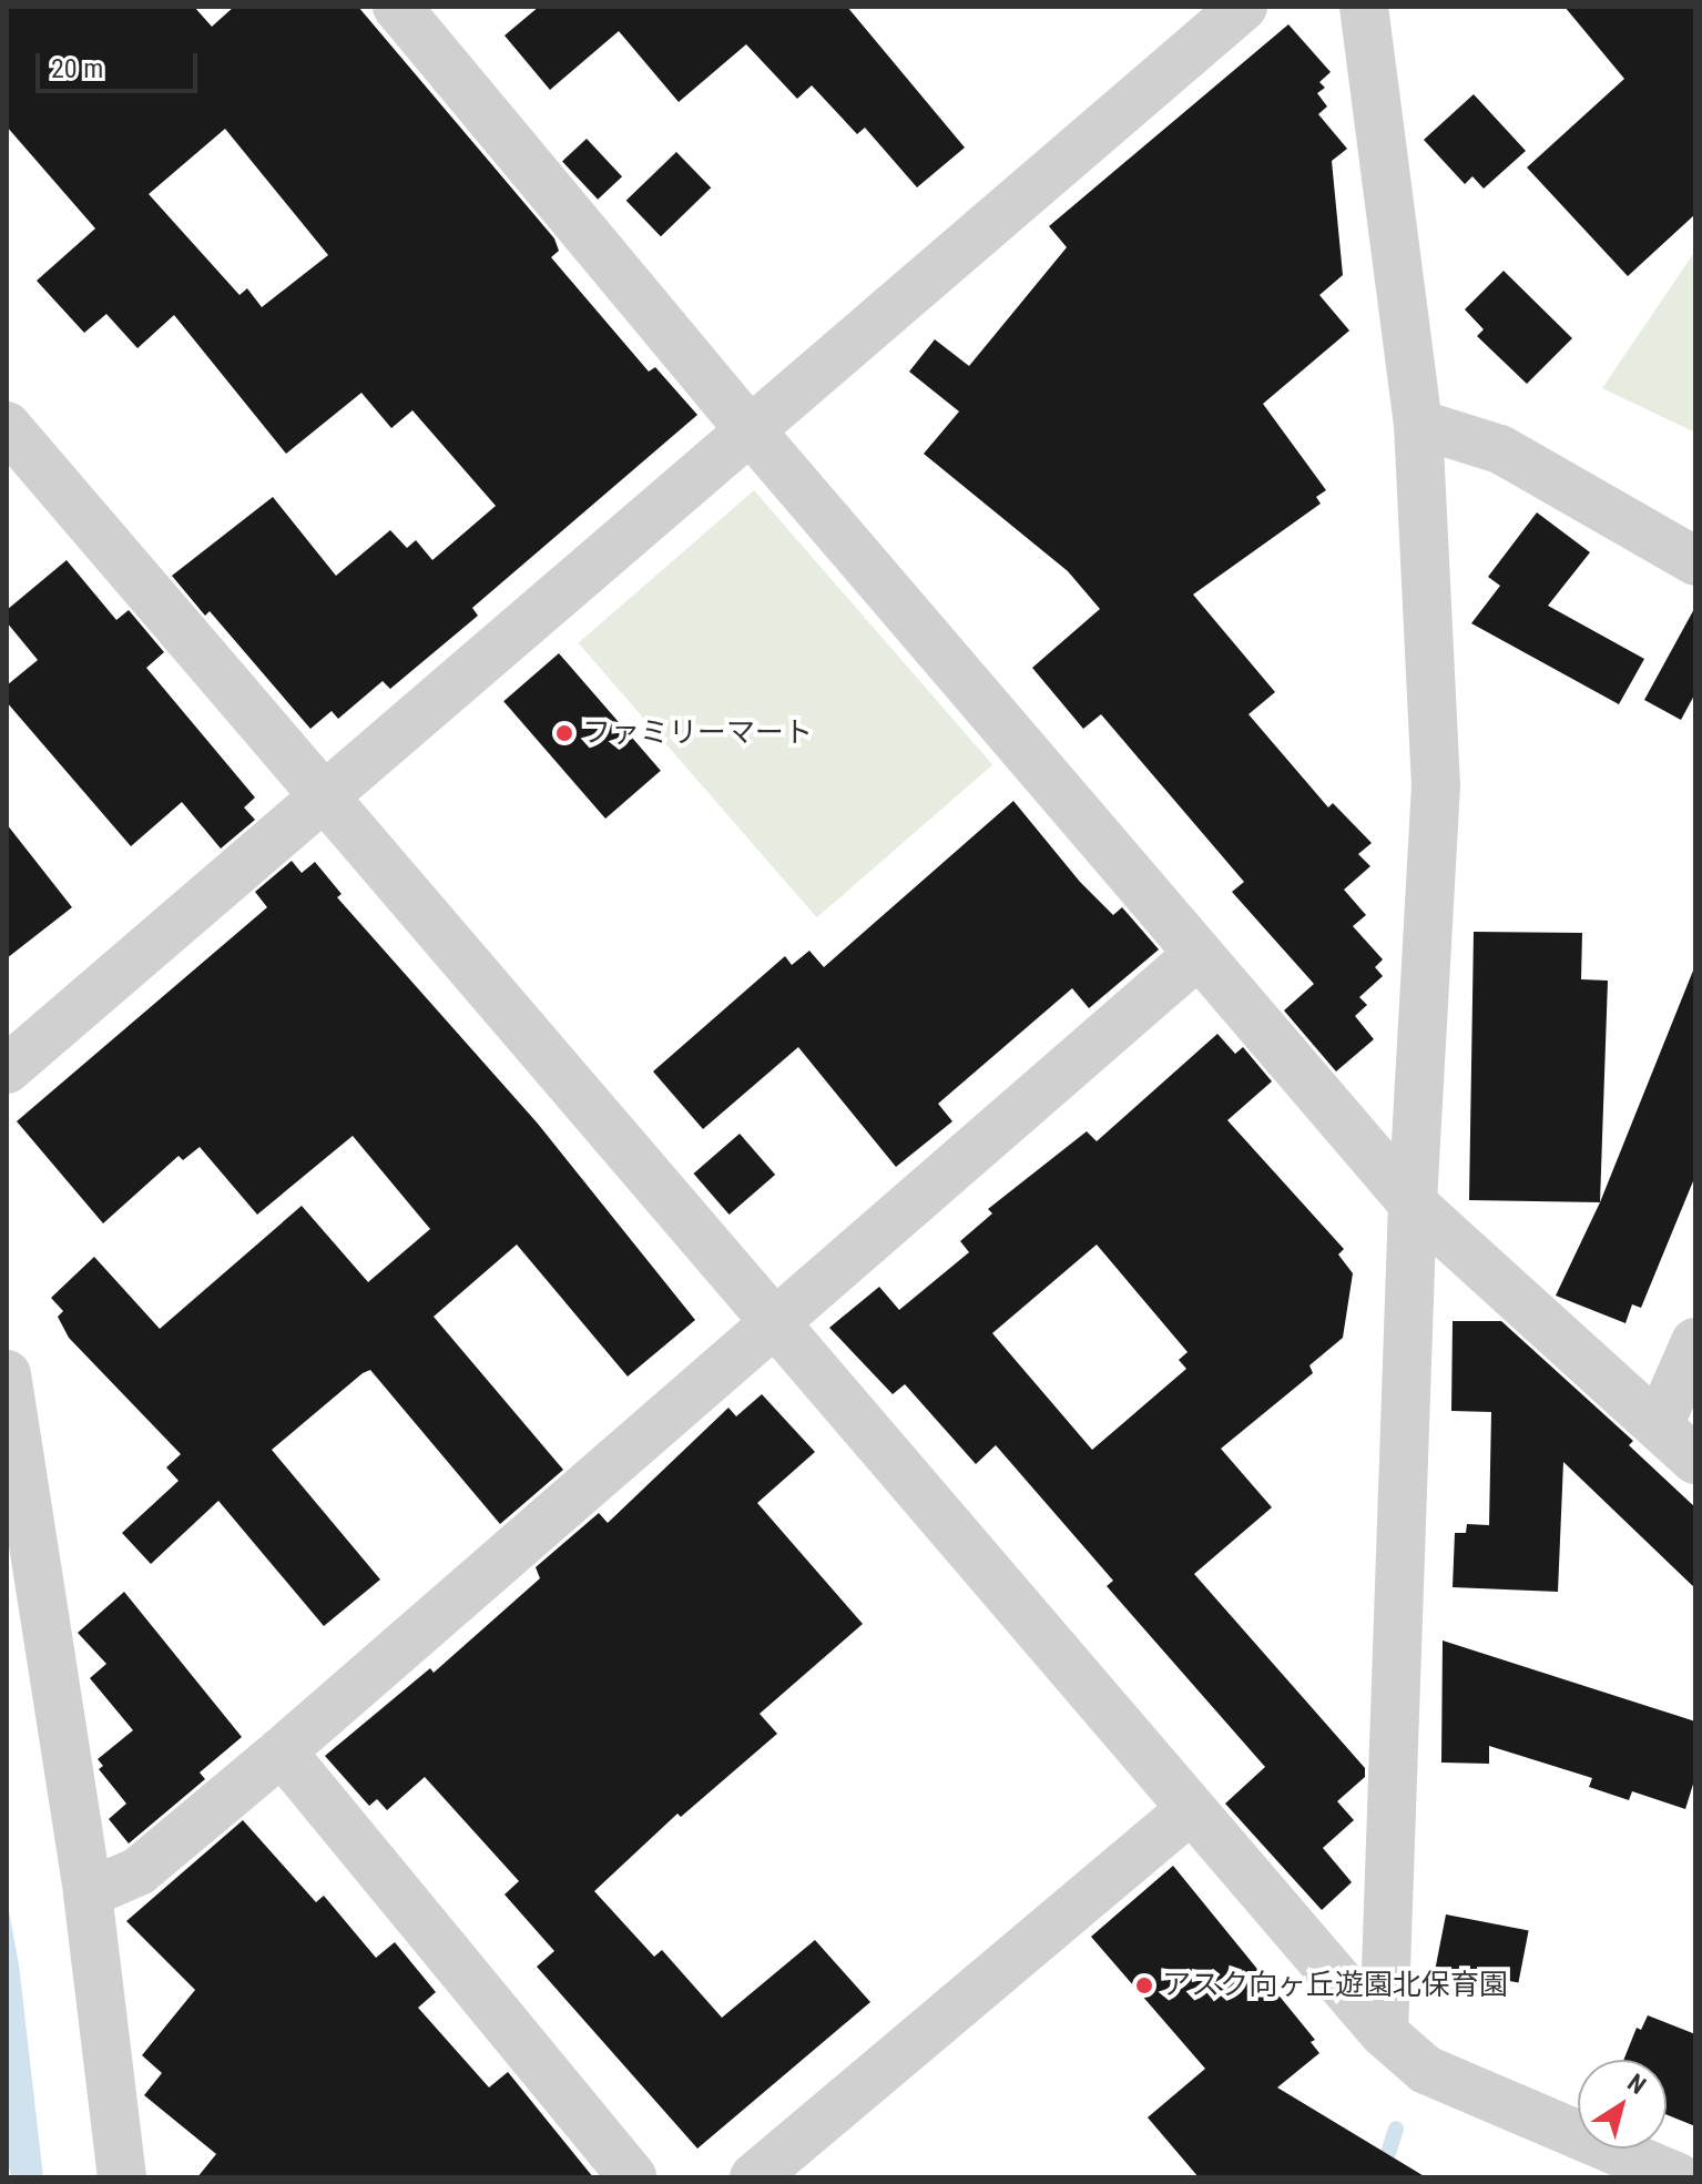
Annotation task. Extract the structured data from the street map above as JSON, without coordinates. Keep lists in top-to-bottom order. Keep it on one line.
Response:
{"places":["ファミリーマート","アスク向ヶ丘遊園北保育園"],"scale_bar":"20 m","north":"top right"}
